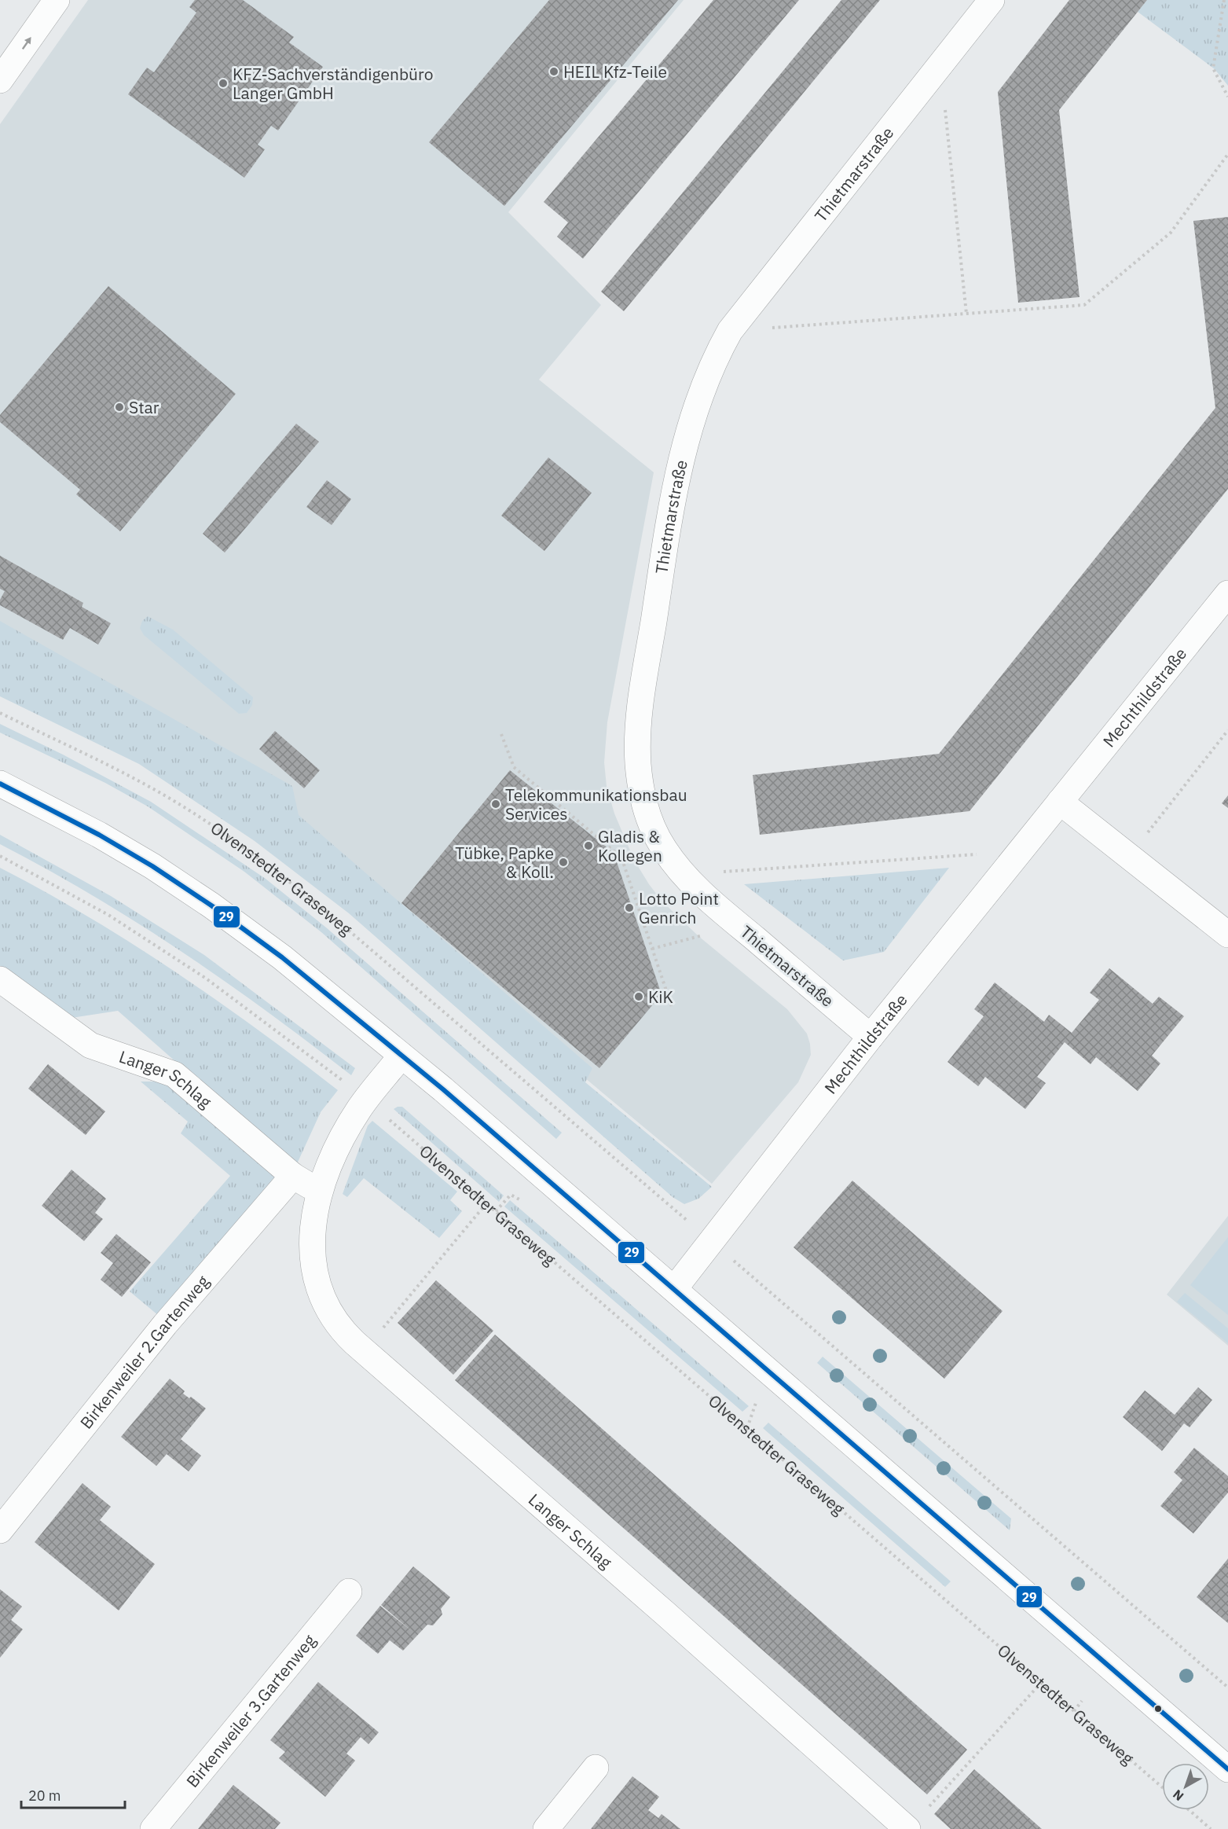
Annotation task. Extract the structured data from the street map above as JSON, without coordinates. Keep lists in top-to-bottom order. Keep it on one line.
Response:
{"streets":{"main road":["Thietmarstraße","Mechthildstraße","Langer Schlag","Birkenweiler 2.Gartenweg","Birkenweiler 3.Gartenweg"],"path":["Olvenstedter Graseweg"]},"crossings":[["Thietmarstraße","Mechthildstraße"],["Langer Schlag","Birkenweiler 2.Gartenweg"]],"places":["HEIL Kfz-Teile","KFZ-Sachverständigenbüro Langer GmbH","Star","Telekommunikationsbau Services","Gladis & Kollegen","Tübke, Papke & Koll.","Lotto Point Genrich","KiK"],"lines":["transit line 29"],"scale_bar":"20 m","north":"bottom left"}
